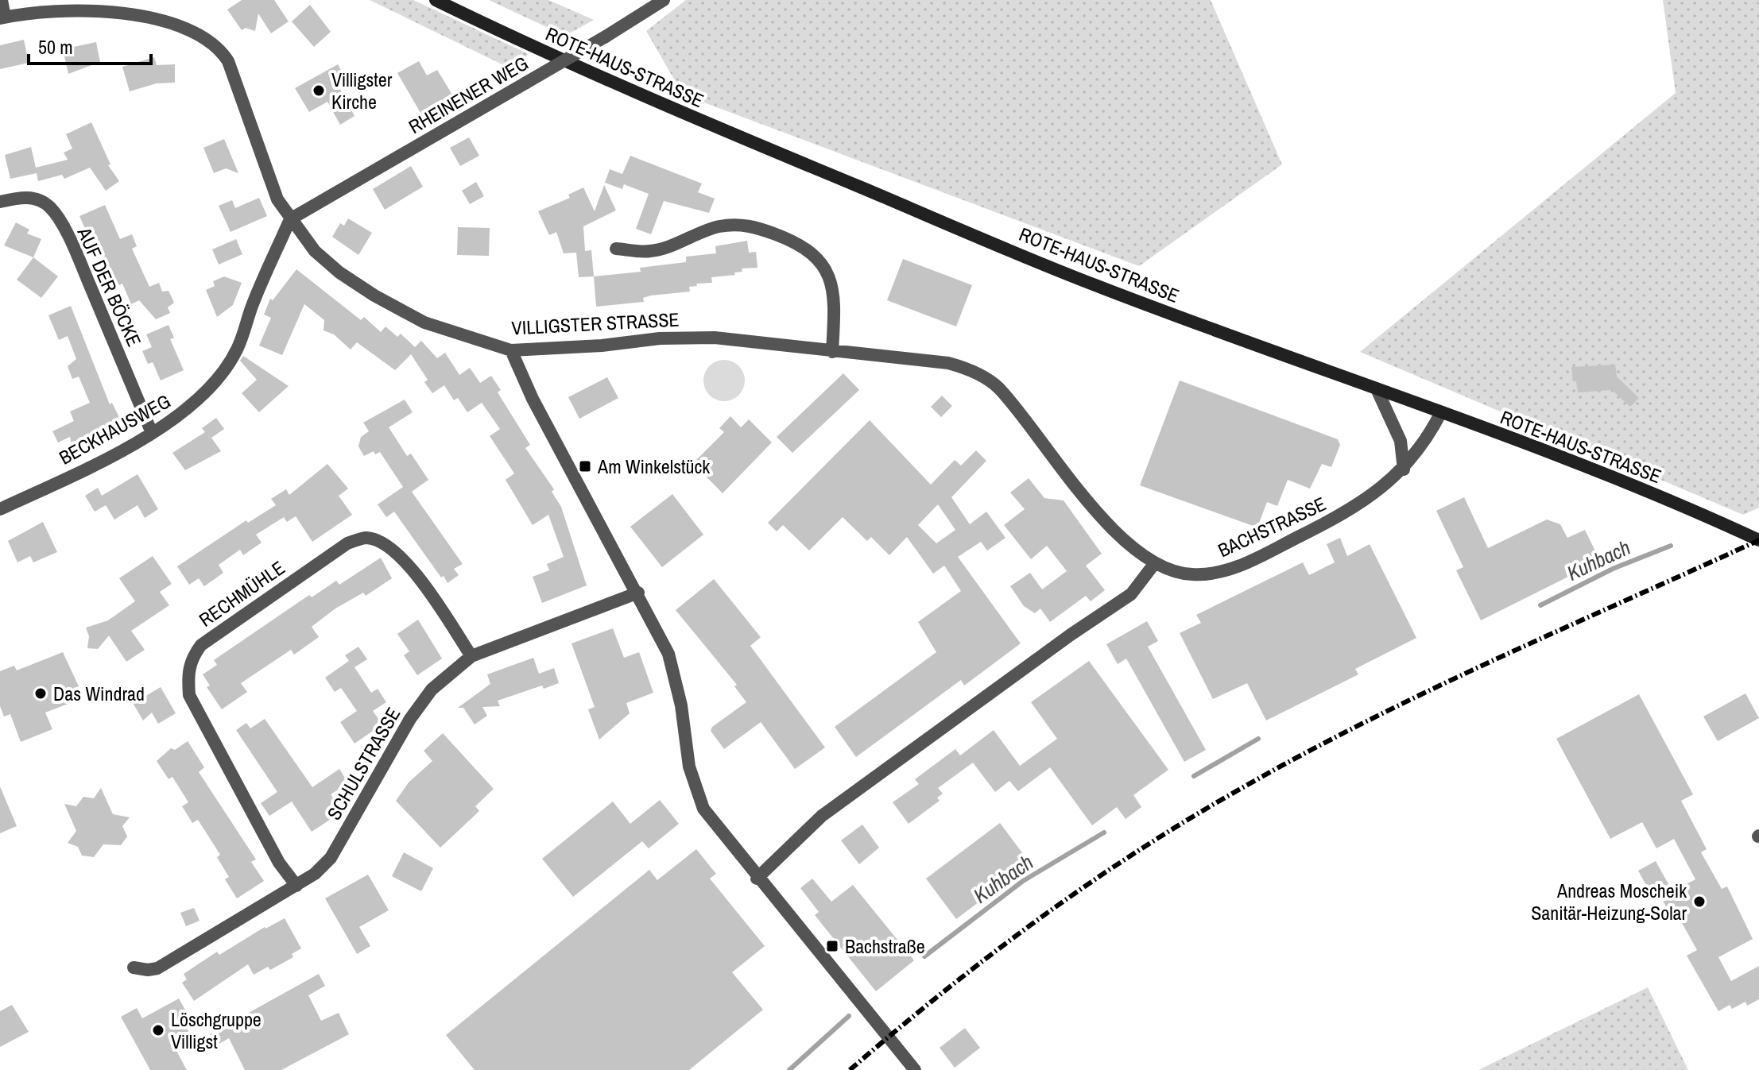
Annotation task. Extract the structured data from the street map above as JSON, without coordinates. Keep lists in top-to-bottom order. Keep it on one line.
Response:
{"streets":{"main road":["ROTE-HAUS-STRASSE"],"street":["RHEINENER WEG","AUF DER BÖCKE","VILLIGSTER STRASSE","BECKHAUSWEG","BACHSTRASSE","RECHMÜHLE","SCHULSTRASSE"]},"crossings":[["ROTE-HAUS-STRASSE","BACHSTRASSE"],["RHEINENER WEG","VILLIGSTER STRASSE"],["RHEINENER WEG","BECKHAUSWEG"],["AUF DER BÖCKE","BECKHAUSWEG"],["VILLIGSTER STRASSE","BECKHAUSWEG"],["VILLIGSTER STRASSE","BACHSTRASSE"],["RECHMÜHLE","SCHULSTRASSE"]],"water":["Kuhbach"],"places":{"other":["Villigster Kirche","Das Windrad","Andreas Moscheik Sanitär-Heizung-Solar","Löschgruppe Villigst"],"transit":["Am Winkelstück","Bachstraße"]},"scale_bar":"50 m"}
